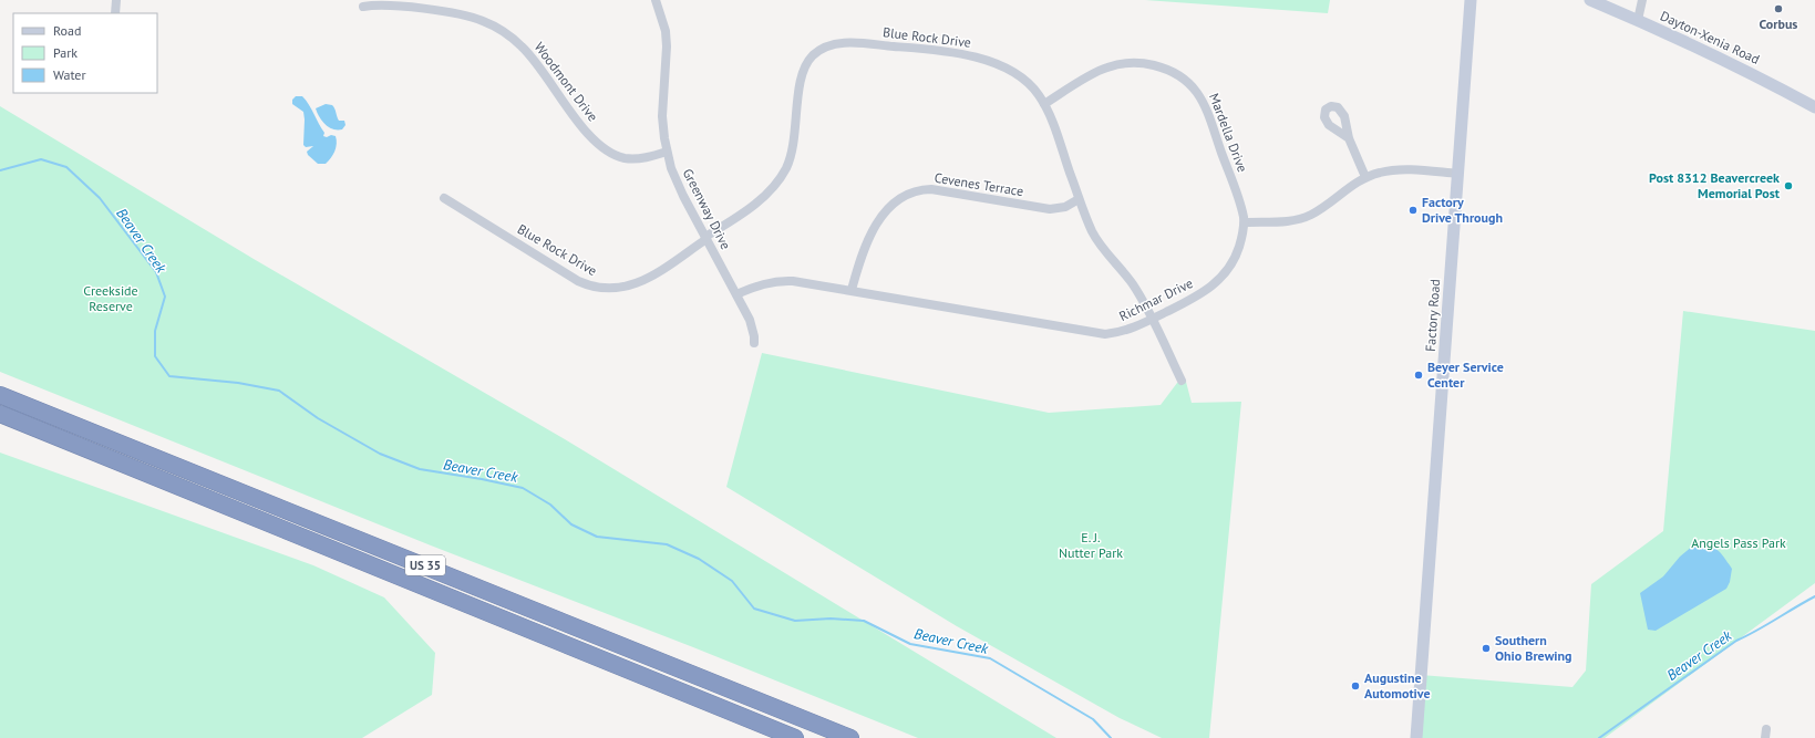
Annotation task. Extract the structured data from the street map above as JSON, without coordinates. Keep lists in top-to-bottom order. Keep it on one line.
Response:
{"streets":{"highway":["US 35"],"street":["Blue Rock Drive","Dayton-Xenia Road","Woodmont Drive","Mardella Drive","Cevenes Terrace","Greenway Drive","Richmar Drive","Factory Road"]},"crossings":[["Blue Rock Drive","Mardella Drive"],["Blue Rock Drive","Cevenes Terrace"],["Blue Rock Drive","Greenway Drive"],["Blue Rock Drive","Richmar Drive"],["Woodmont Drive","Greenway Drive"],["Mardella Drive","Richmar Drive"],["Cevenes Terrace","Richmar Drive"],["Greenway Drive","Richmar Drive"]],"water":["Beaver Creek"],"parks":["Creekside Reserve","E. J. Nutter Park","Angels Pass Park"],"places":["Corbus","Post 8312 Beavercreek Memorial Post","Factory Drive Through","Beyer Service Center","Southern Ohio Brewing","Augustine Automotive"],"legend":["Road","Park","Water"]}
